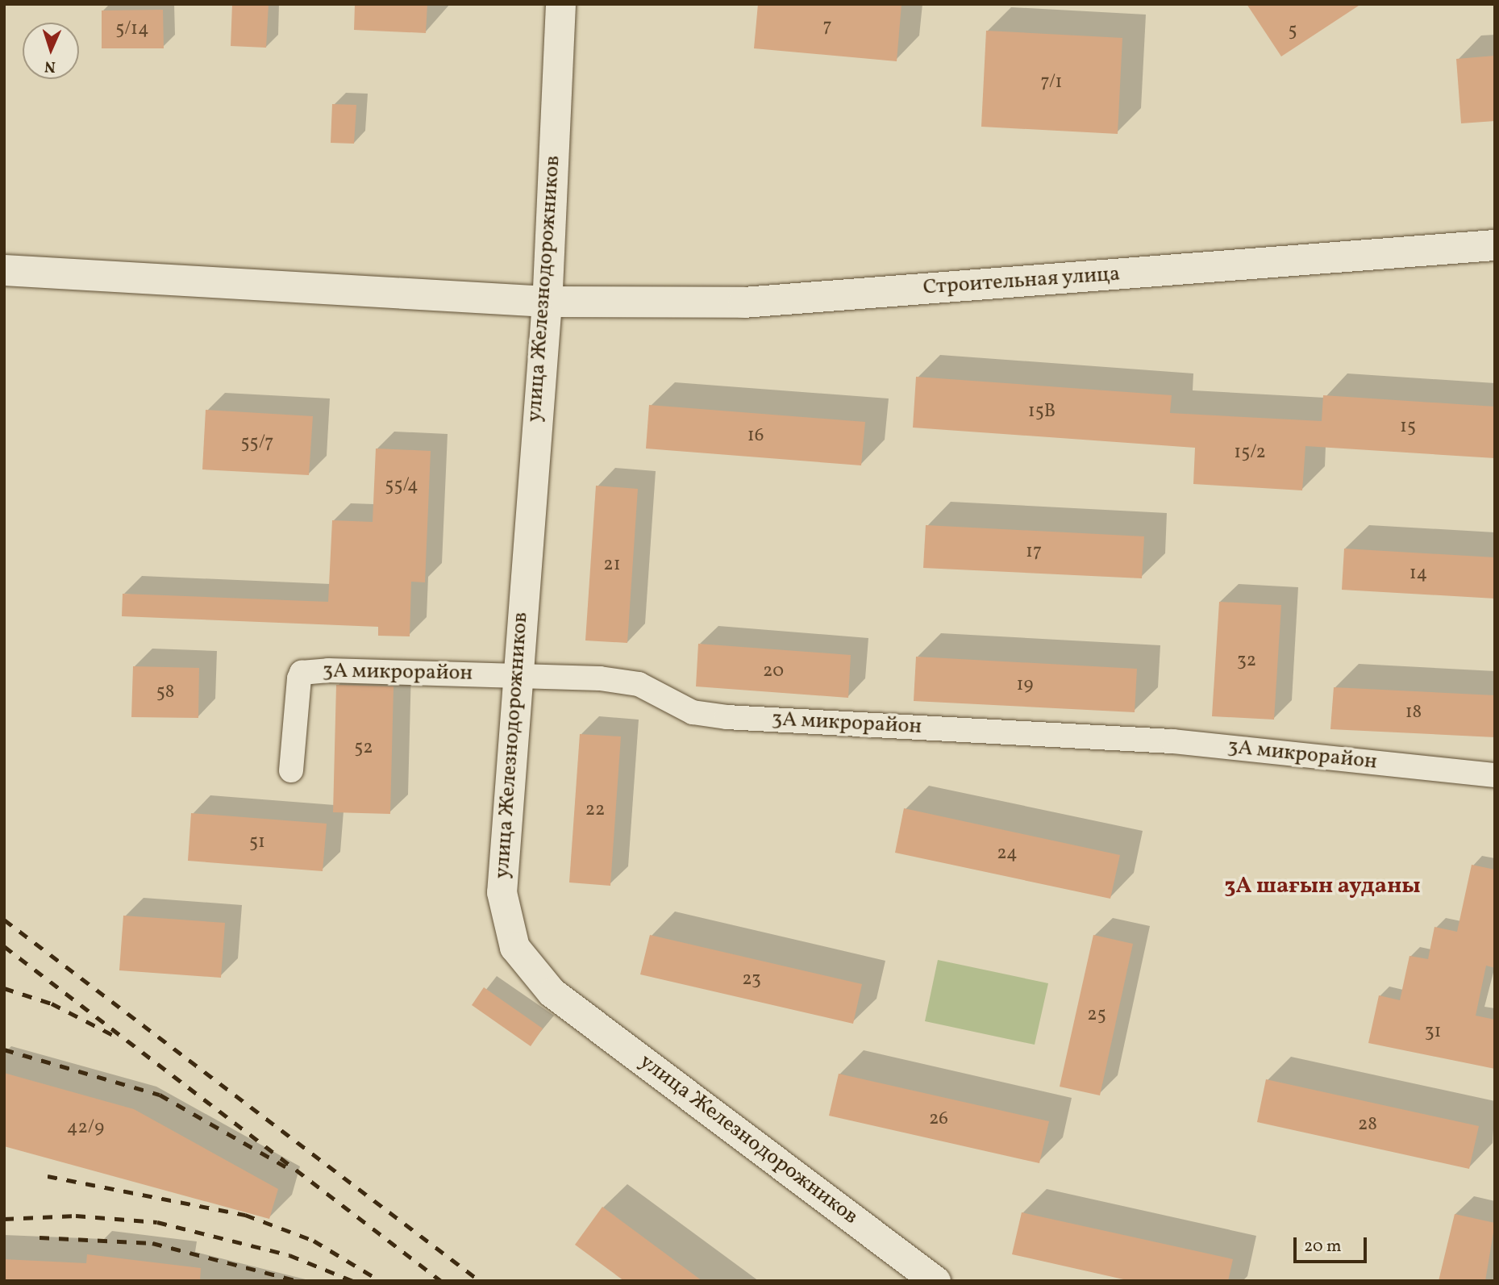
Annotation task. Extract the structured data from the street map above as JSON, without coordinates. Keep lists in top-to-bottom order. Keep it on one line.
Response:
{"streets":{"main road":["Строительная улица"],"street":["улица Железнодорожников","3А микрорайон"]},"crossings":[["Строительная улица","улица Железнодорожников"],["улица Железнодорожников","3А микрорайон"]],"districts":["3А шағын ауданы"],"house_numbers":["7","5/14","5","7/1","15В","15","16","55/7","15/2","55/4","17","21","14","32","20","19","58","18","52","22","51","24","23","25","31","26","28","42/9"],"scale_bar":"20 m","north":"bottom"}
